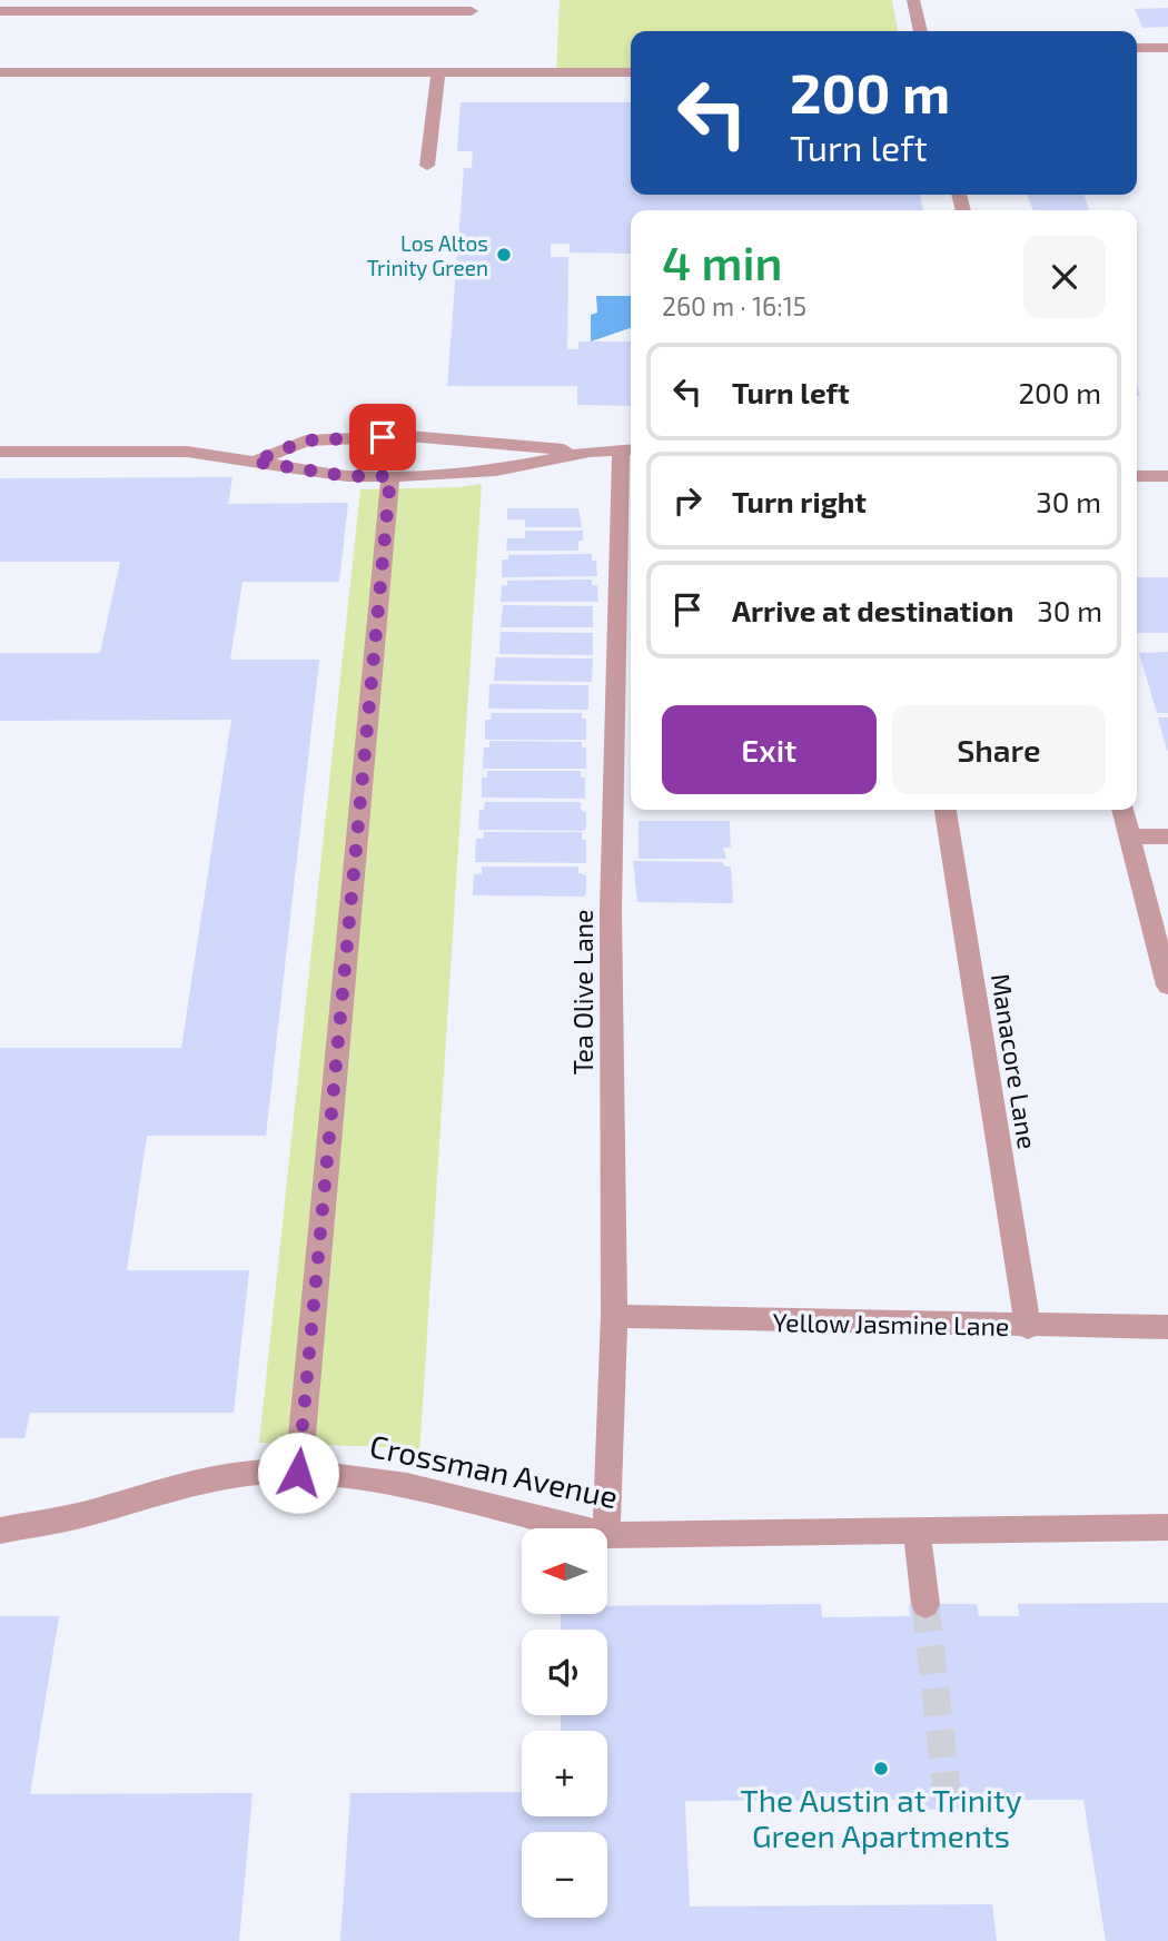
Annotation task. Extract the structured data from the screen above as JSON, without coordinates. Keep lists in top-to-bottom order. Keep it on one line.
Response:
{"streets":{"street":["Tea Olive Lane","Manacore Lane","Yellow Jasmine Lane","Crossman Avenue"]},"crossings":[["Tea Olive Lane","Yellow Jasmine Lane"],["Manacore Lane","Yellow Jasmine Lane"]],"places":["Los Altos Trinity Green","The Austin at Trinity Green Apartments"],"north":"left","page":{"turn":["200 m","Turn left"],"heading":["4 min","260 m · 16:15"],"list":[{"name":"Turn left","value":"200 m"},{"name":"Turn right","value":"30 m"},{"name":"Arrive at destination","value":"30 m"}],"buttons":["Exit","Share"],"map_buttons":["+","−"]}}
